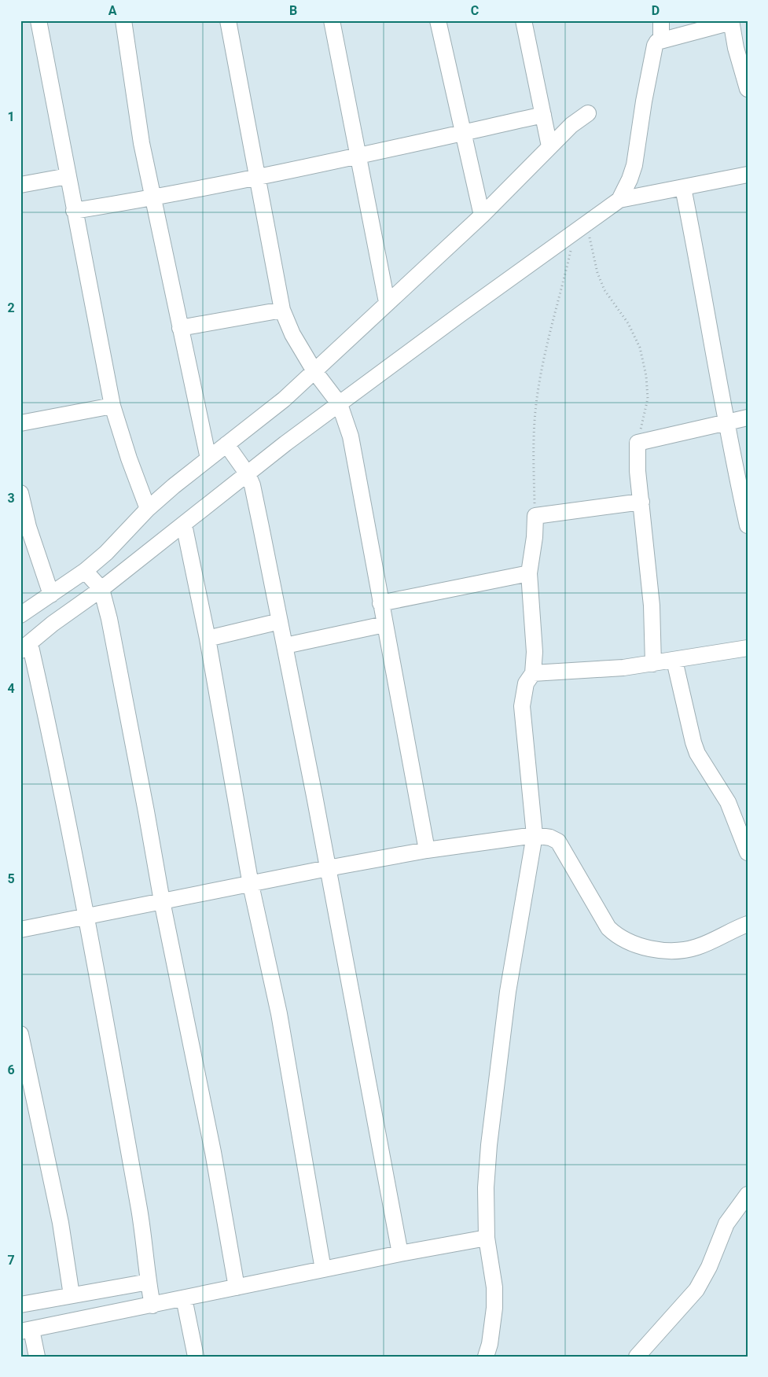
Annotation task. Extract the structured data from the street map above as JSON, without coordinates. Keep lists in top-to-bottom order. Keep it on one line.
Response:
{"grid":{"columns":["A","B","C","D"],"rows":["1","2","3","4","5","6","7"]}}
